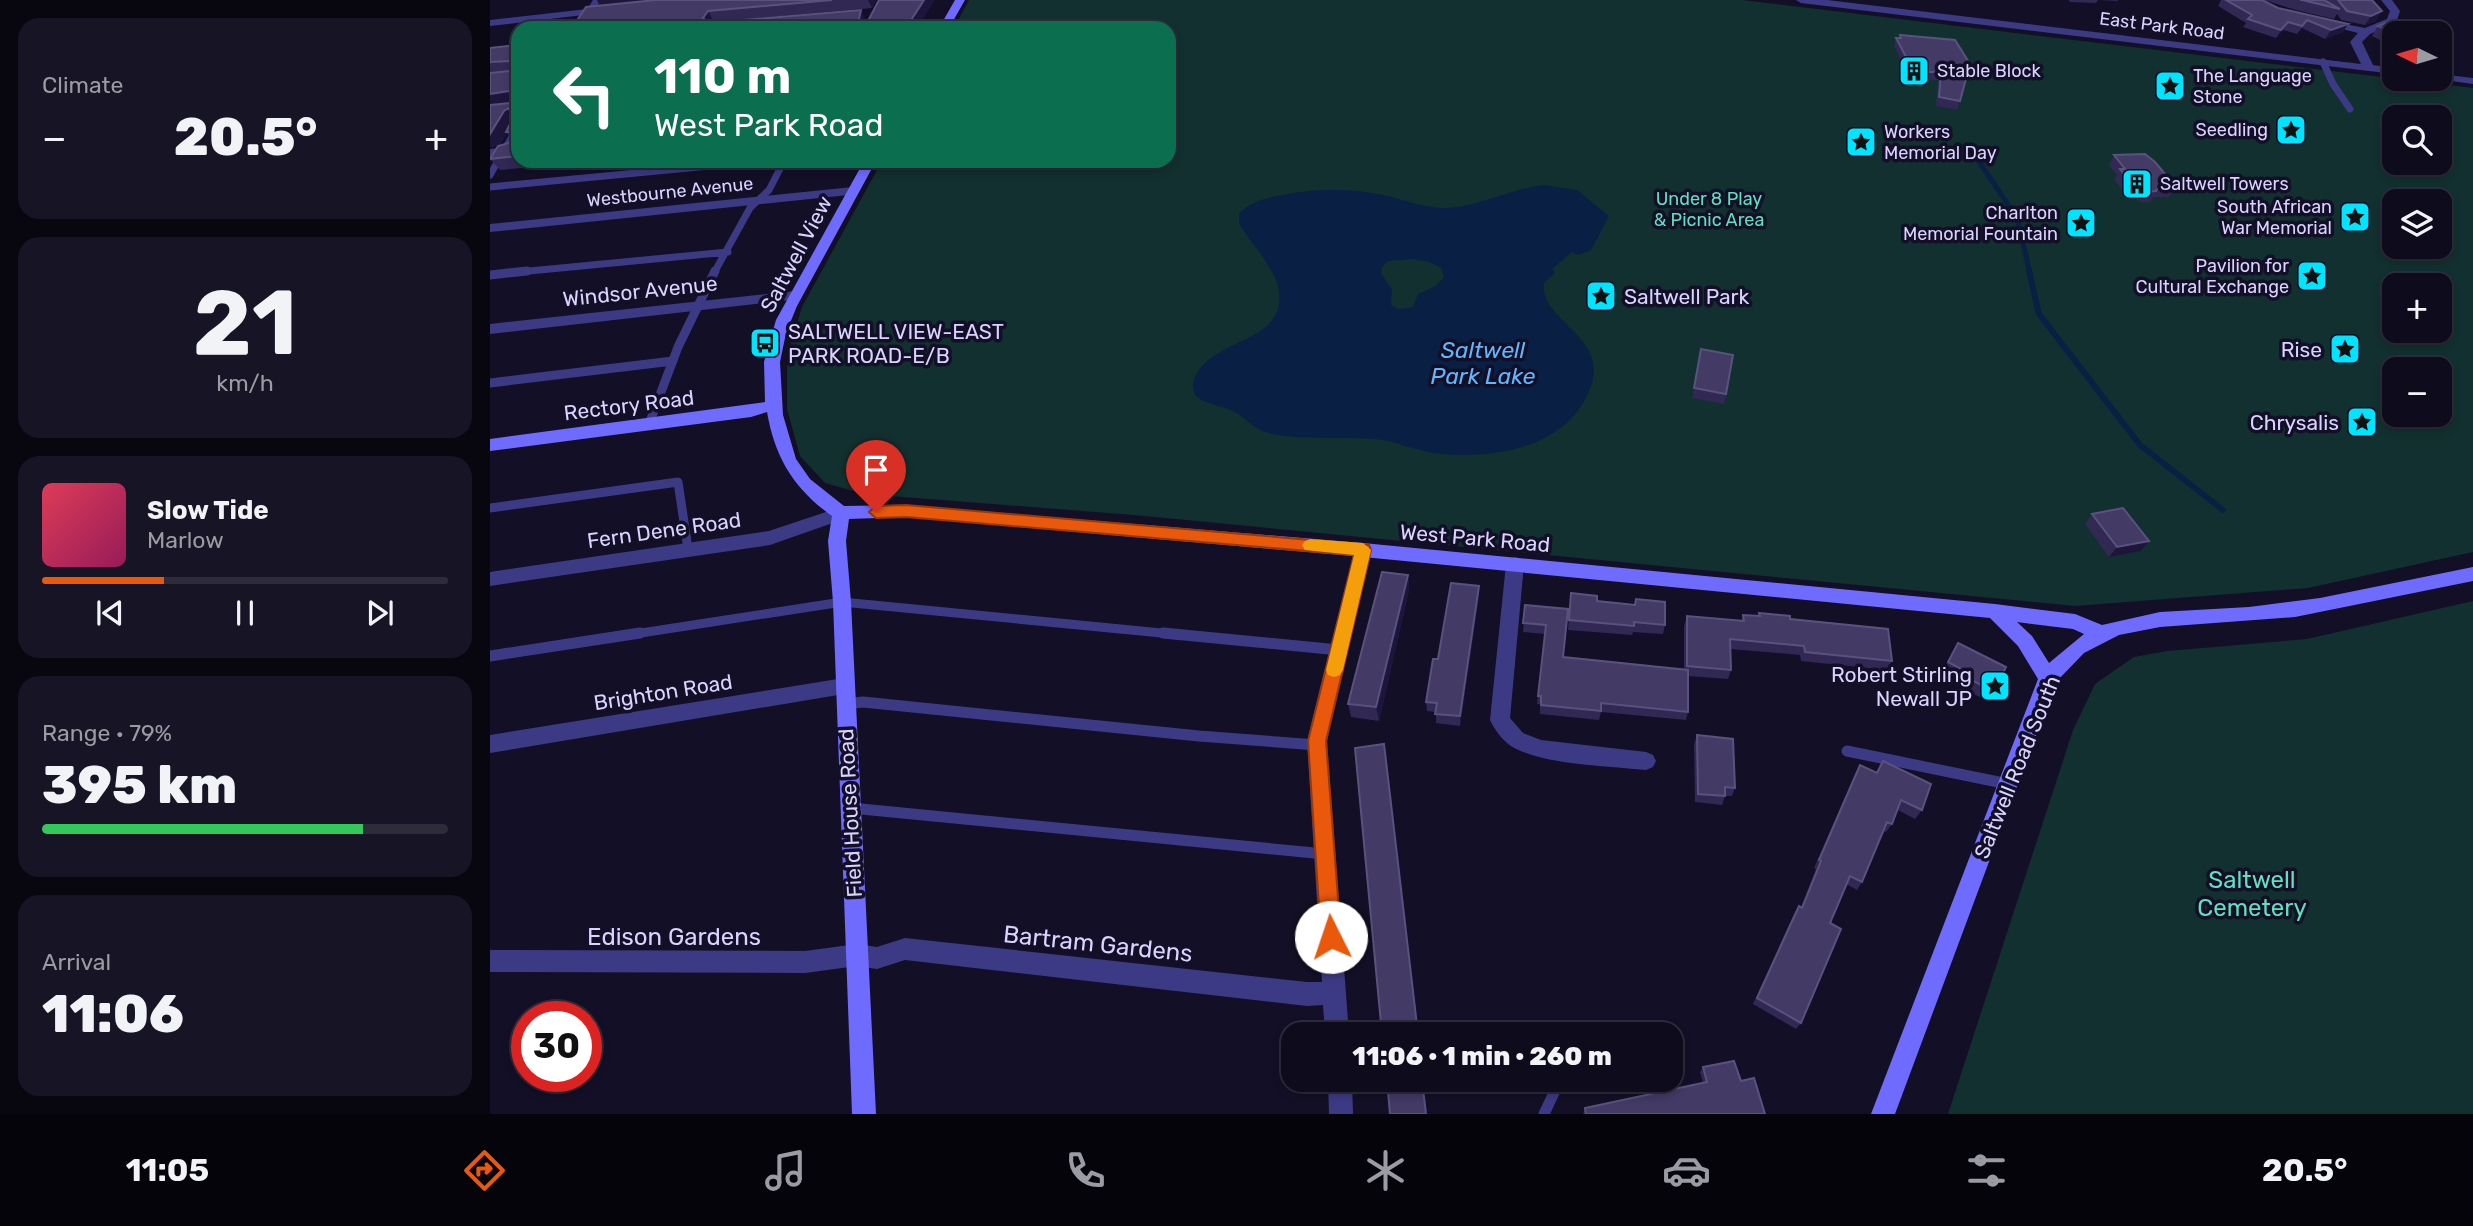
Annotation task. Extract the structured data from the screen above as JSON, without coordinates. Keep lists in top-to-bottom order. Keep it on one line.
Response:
{"streets":{"street":["East Park Road","Westbourne Avenue","Saltwell View","Windsor Avenue","Rectory Road","Fern Dene Road","West Park Road","Brighton Road","Saltwell Road South","Field House Road","Edison Gardens","Bartram Gardens"]},"crossings":[["Westbourne Avenue","Saltwell View"],["Saltwell View","Windsor Avenue"],["Saltwell View","Rectory Road"],["Saltwell View","Fern Dene Road"],["Saltwell View","West Park Road"],["Saltwell View","Field House Road"],["Fern Dene Road","West Park Road"],["Fern Dene Road","Field House Road"],["West Park Road","Saltwell Road South"],["West Park Road","Field House Road"],["Brighton Road","Field House Road"],["Field House Road","Edison Gardens"],["Field House Road","Bartram Gardens"],["Edison Gardens","Bartram Gardens"]],"water":["Saltwell Park Lake"],"parks":["Under 8 Play & Picnic Area","Saltwell Cemetery"],"places":{"building":["Stable Block","Saltwell Towers"],"place":["The Language Stone","Seedling","Workers Memorial Day","South African War Memorial","Charlton Memorial Fountain","Pavilion for Cultural Exchange","Saltwell Park","Rise","Chrysalis","Robert Stirling Newall JP"],"bus stop":["SALTWELL VIEW-EAST PARK ROAD-E/B"]},"north":"left","page":{"tile":["Climate",["21","km/h"],["Range · 79%","395 km"],["Arrival","11:06"]],"map_buttons":["+","−"],"turn":["110 m","West Park Road"],"heat":["−","20.5°","+"],"song":["Slow Tide","Marlow"],"limit":"30","trip":"11:06 · 1 min · 260 m","tabs":["11:05","20.5°"]}}
